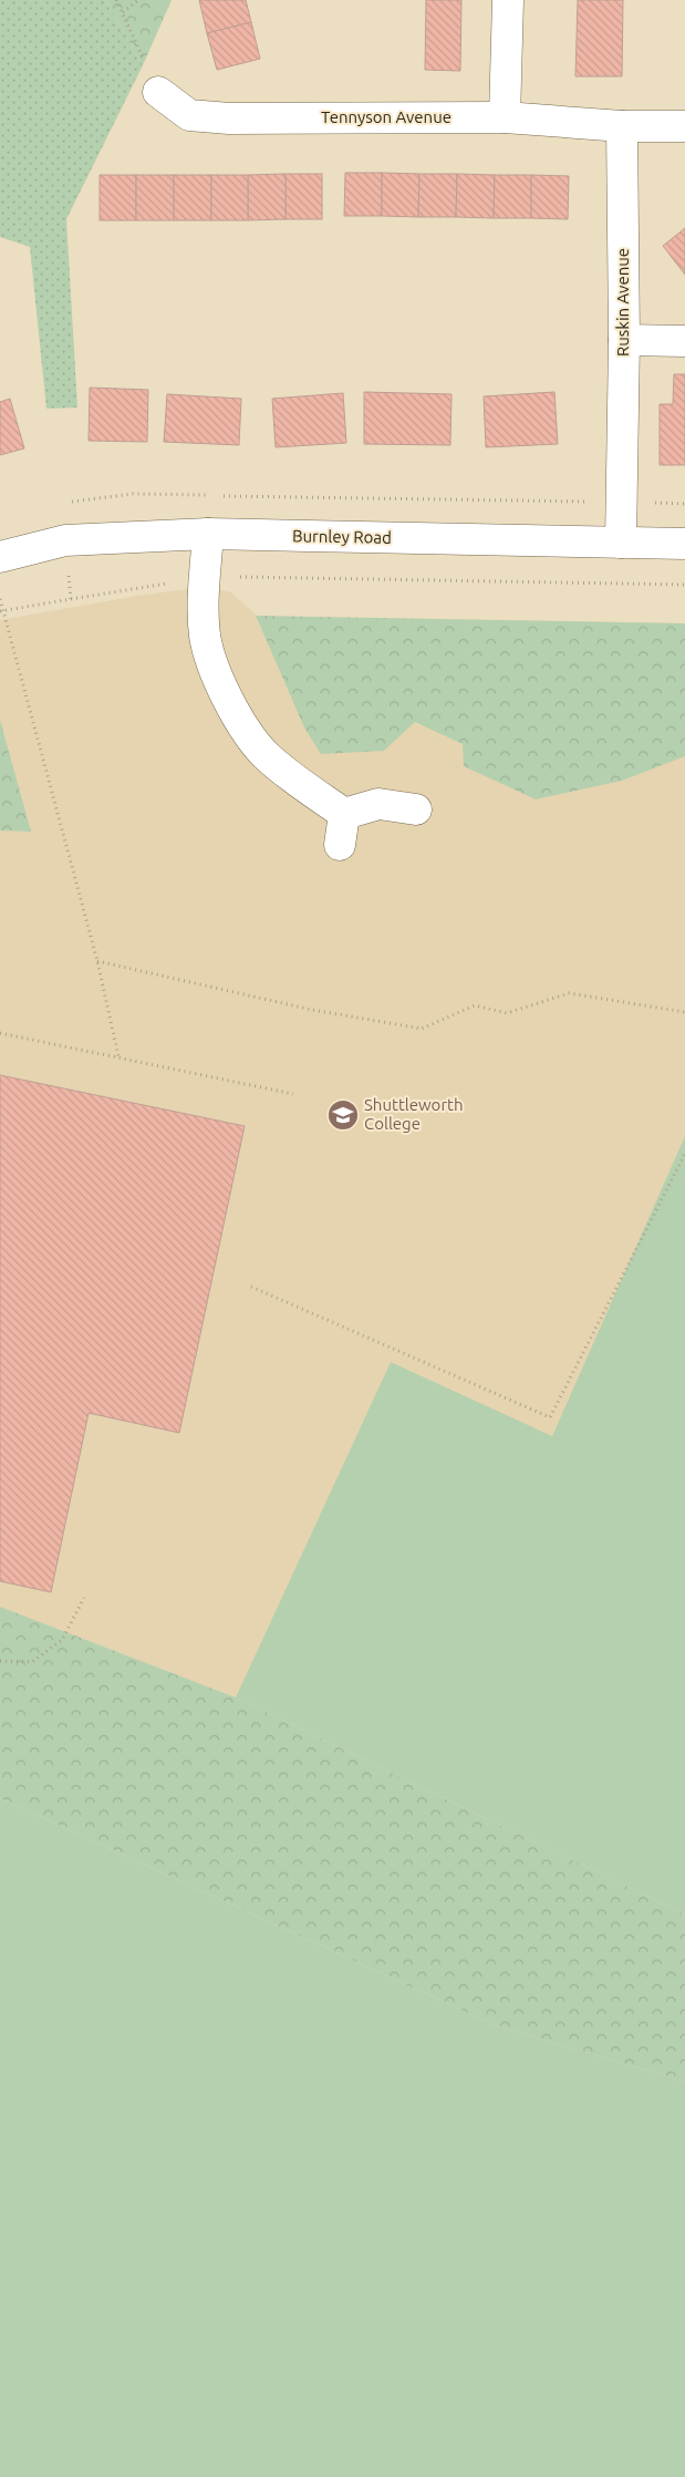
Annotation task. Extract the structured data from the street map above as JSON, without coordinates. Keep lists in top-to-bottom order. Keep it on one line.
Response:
{"streets":{"street":["Tennyson Avenue","Ruskin Avenue","Burnley Road"]},"crossings":[["Tennyson Avenue","Ruskin Avenue"],["Ruskin Avenue","Burnley Road"]],"places":{"school or university":["Shuttleworth College"]}}
